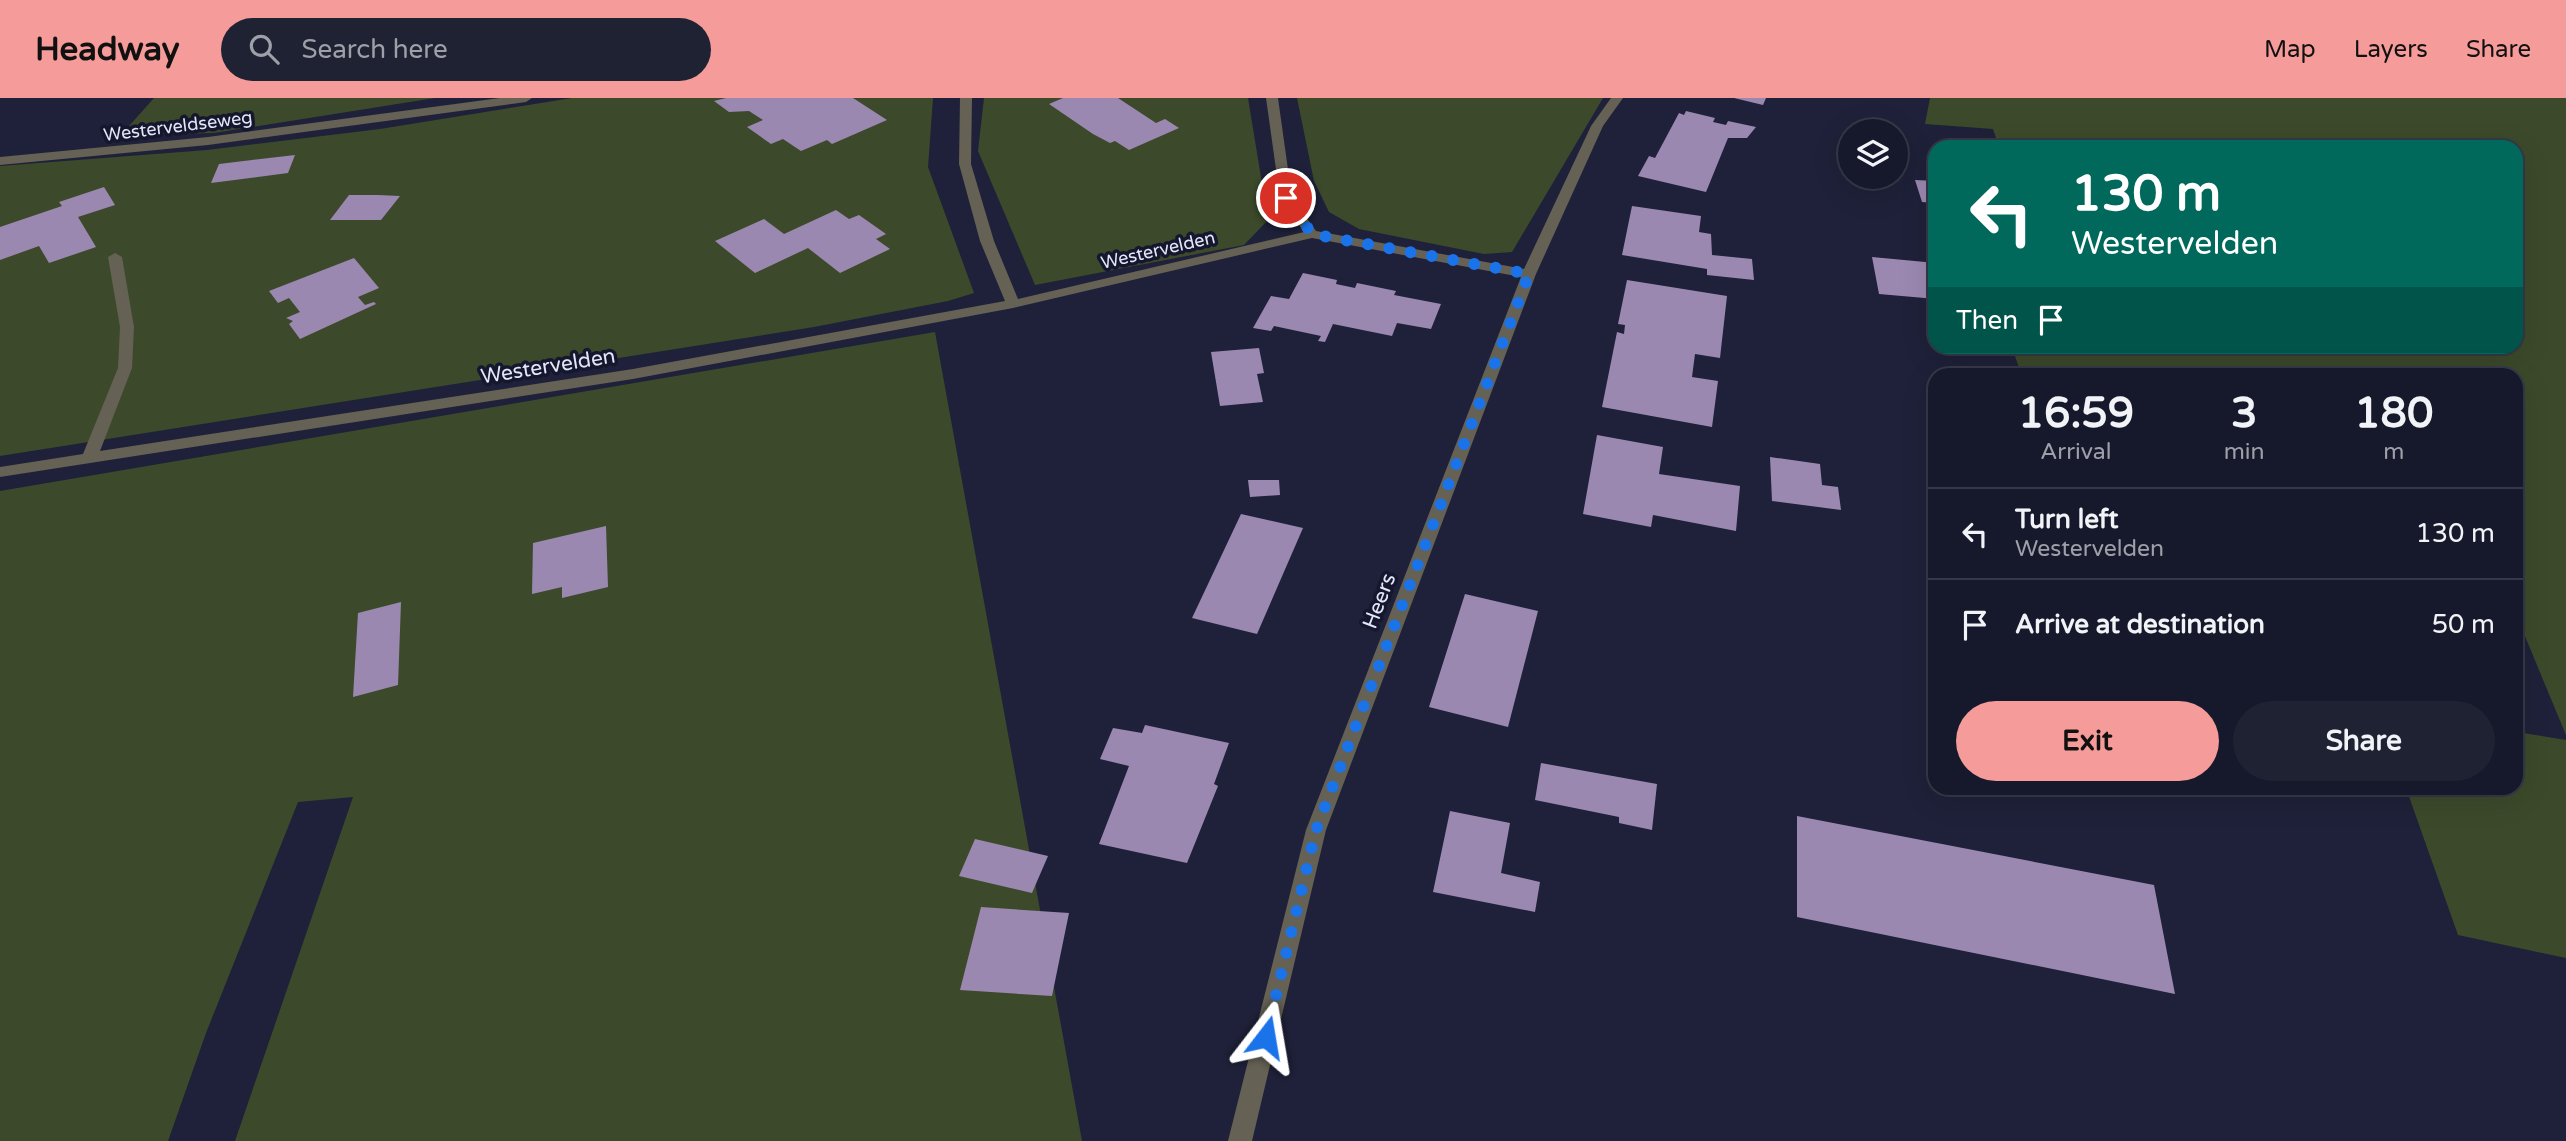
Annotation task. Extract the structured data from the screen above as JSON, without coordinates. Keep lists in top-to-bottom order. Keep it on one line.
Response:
{"streets":{"street":["Westerveldseweg","Westervelden","Heers"]},"crossings":[["Westervelden","Heers"]],"page":{"header":"Headway","search":"Search here","nav":["Map","Layers","Share"],"turn":["130 m","Westervelden"],"then":"Then","eta":["16:59","Arrival","3","min","180","m"],"list":[{"name":"Turn left","note":"Westervelden","value":"130 m"},{"name":"Arrive at destination","value":"50 m"}],"buttons":["Exit","Share"]}}
